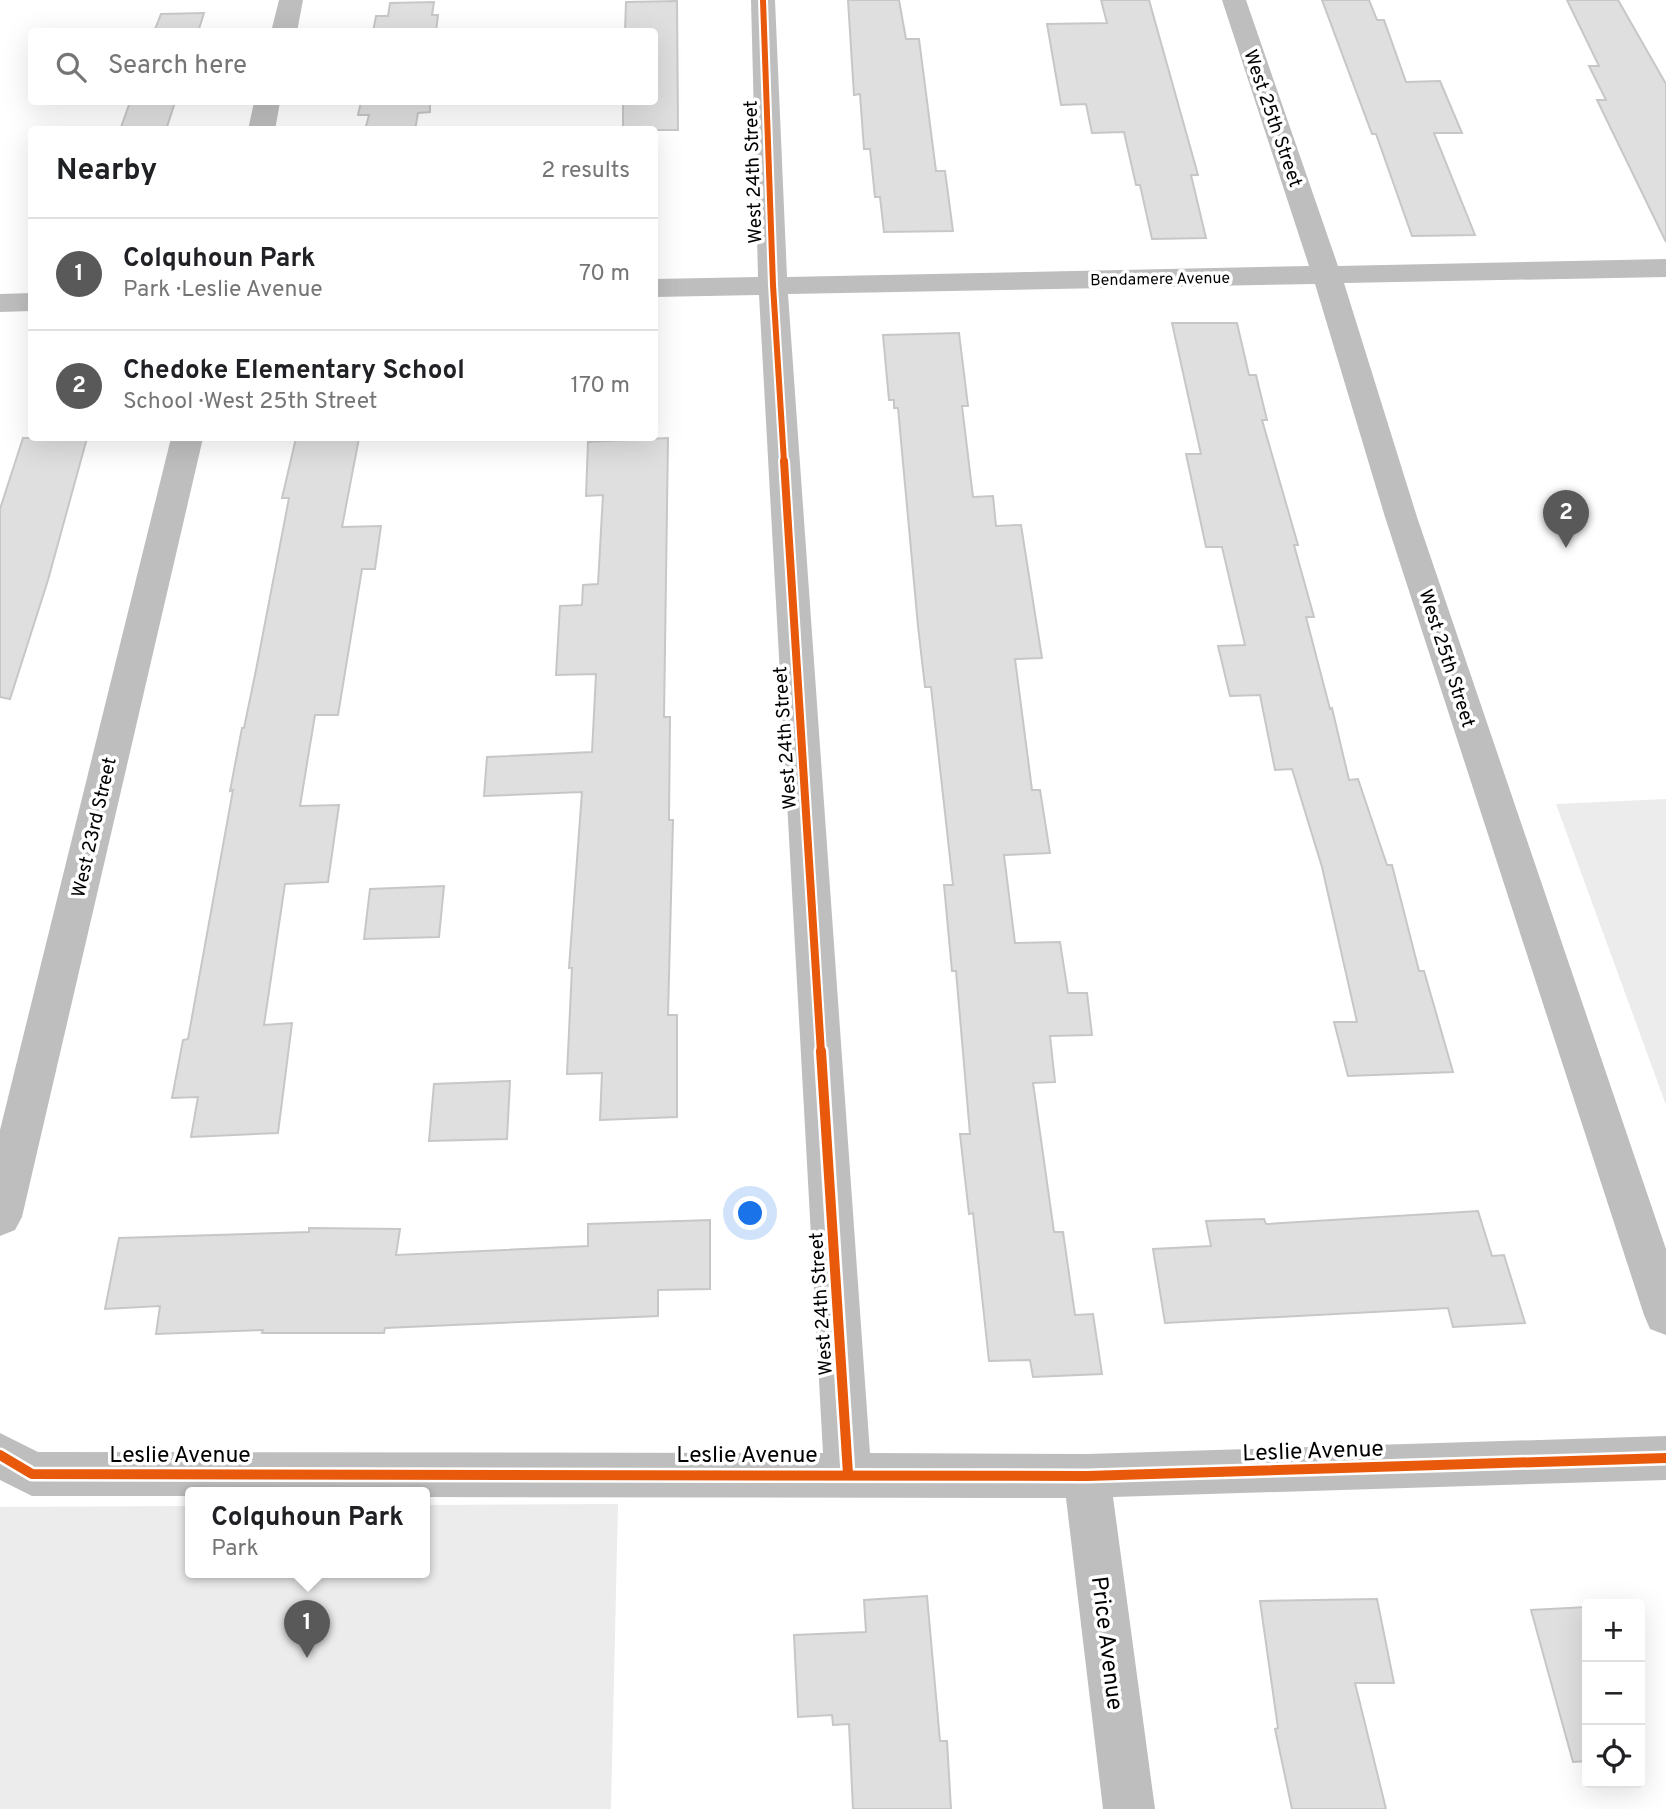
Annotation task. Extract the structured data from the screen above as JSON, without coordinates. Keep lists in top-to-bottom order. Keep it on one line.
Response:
{"streets":{"street":["West 25th Street","West 24th Street","Bendamere Avenue","West 23rd Street","Leslie Avenue","Price Avenue"]},"crossings":[["West 25th Street","Bendamere Avenue"],["West 24th Street","Bendamere Avenue"],["West 24th Street","Leslie Avenue"],["Leslie Avenue","Price Avenue"]],"page":{"search":"Search here","heading":["Nearby","2 results"],"list":[{"mark":"1","name":"Colquhoun Park","note":"Park · Leslie Avenue","value":"70 m"},{"mark":"2","name":"Chedoke Elementary School","note":"School · West 25th Street","value":"170 m"}],"pins":["2","1"],"popup":["Colquhoun Park","Park"],"map_buttons":["+","−"]}}
